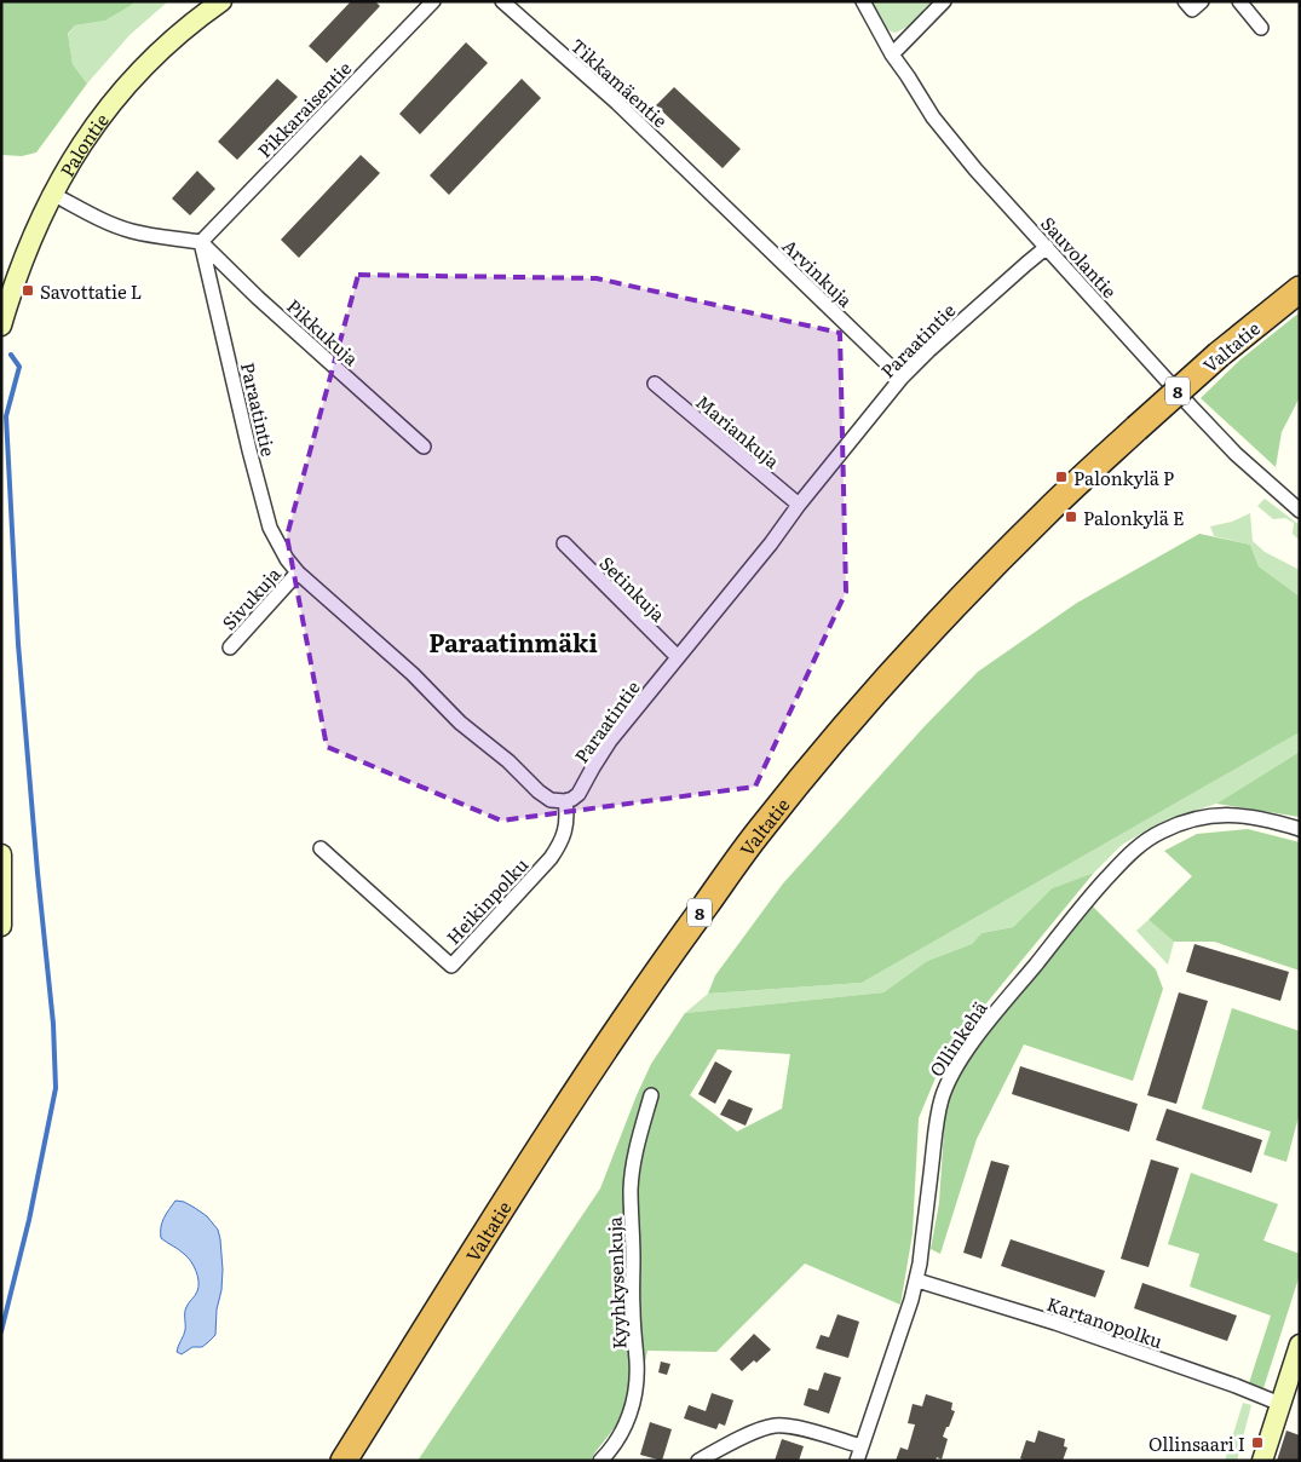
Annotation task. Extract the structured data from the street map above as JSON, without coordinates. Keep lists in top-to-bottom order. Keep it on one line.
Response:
{"streets":{"highway":["Valtatie","8"],"street":["Tikkamäentie","Pikkaraisentie","Palontie","Sauvolantie","Arvinkuja","Pikkukuja","Paraatintie","Mariankuja","Setinkuja","Sivukuja","Heikinpolku","Ollinkehä","Kyyhkysenkuja","Kartanopolku"]},"crossings":[["Tikkamäentie","Arvinkuja"],["Pikkaraisentie","Pikkukuja"],["Pikkaraisentie","Paraatintie"],["Sauvolantie","Paraatintie"],["Arvinkuja","Paraatintie"],["Pikkukuja","Paraatintie"],["Paraatintie","Mariankuja"],["Paraatintie","Setinkuja"],["Paraatintie","Sivukuja"],["Paraatintie","Heikinpolku"],["Ollinkehä","Kartanopolku"]],"districts":["Paraatinmäki"],"places":{"transit":["Savottatie L","Palonkylä P","Palonkylä E","Ollinsaari I"]}}
